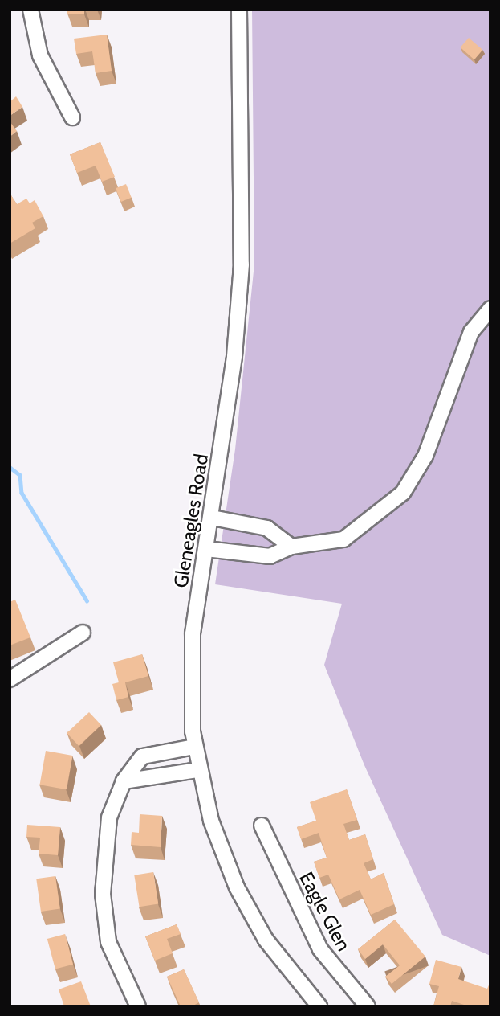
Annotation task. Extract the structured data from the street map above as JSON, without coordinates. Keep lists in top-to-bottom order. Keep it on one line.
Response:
{"streets":{"street":["Gleneagles Road","Eagle Glen"]}}
